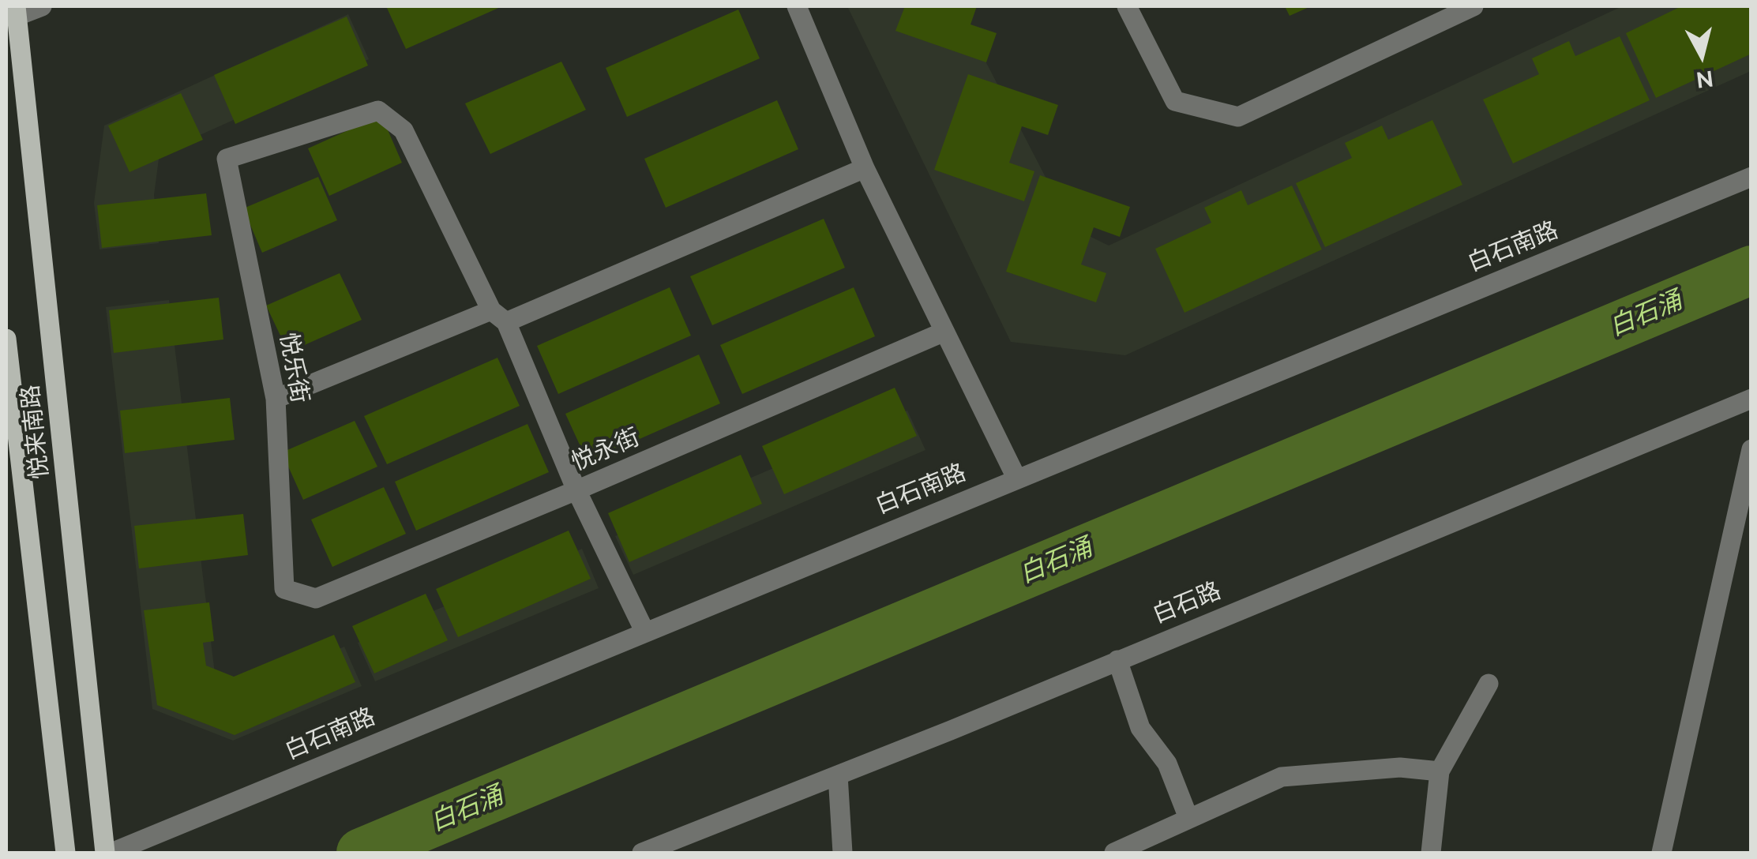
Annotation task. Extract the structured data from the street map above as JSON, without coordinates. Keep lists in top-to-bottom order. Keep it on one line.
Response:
{"streets":{"main road":["悦来南路"],"street":["白石南路","悦乐街","悦永街","白石路"]},"crossings":[["悦乐街","悦永街"]],"water":["白石涌"],"north":"bottom"}
